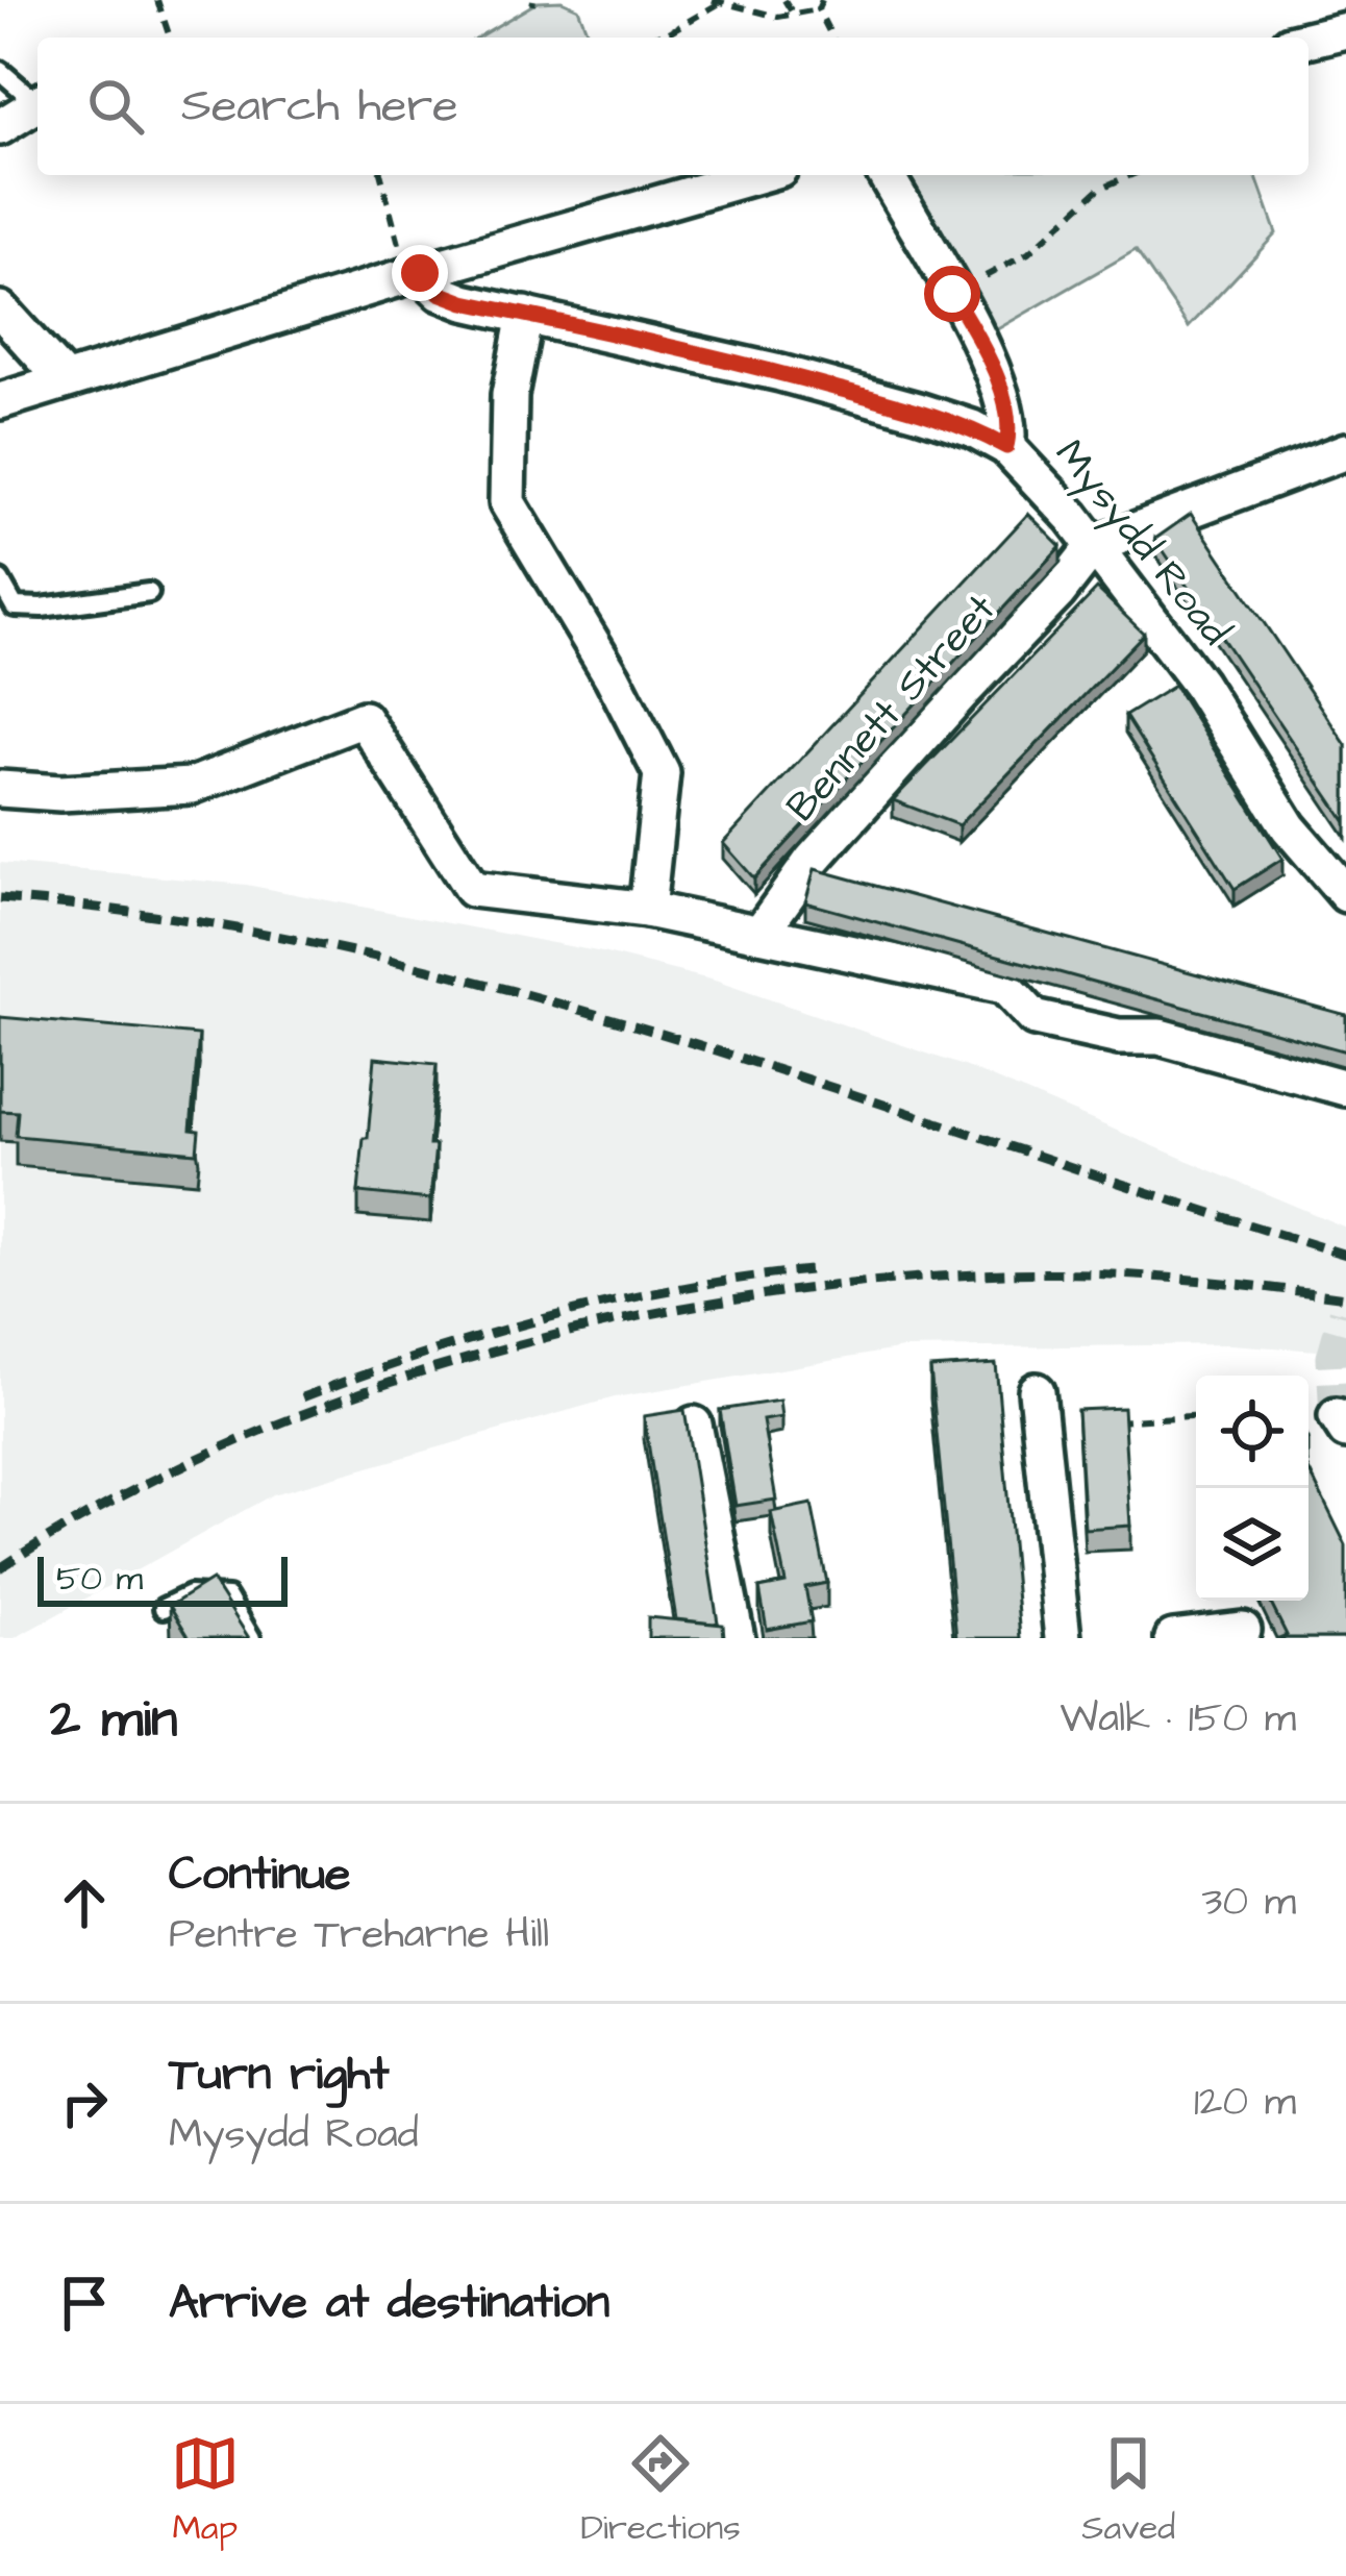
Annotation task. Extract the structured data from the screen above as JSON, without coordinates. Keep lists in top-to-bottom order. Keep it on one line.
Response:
{"streets":{"street":["Mysydd Road","Bennett Street"]},"crossings":[["Mysydd Road","Bennett Street"]],"scale_bar":"50 m","page":{"search":"Search here","scale":"50 m","heading":["2 min","Walk · 150 m"],"list":[["Continue","Pentre Treharne Hill","30 m"],["Turn right","Mysydd Road","120 m"],"Arrive at destination"],"nav":["Map","Directions","Saved"]}}
